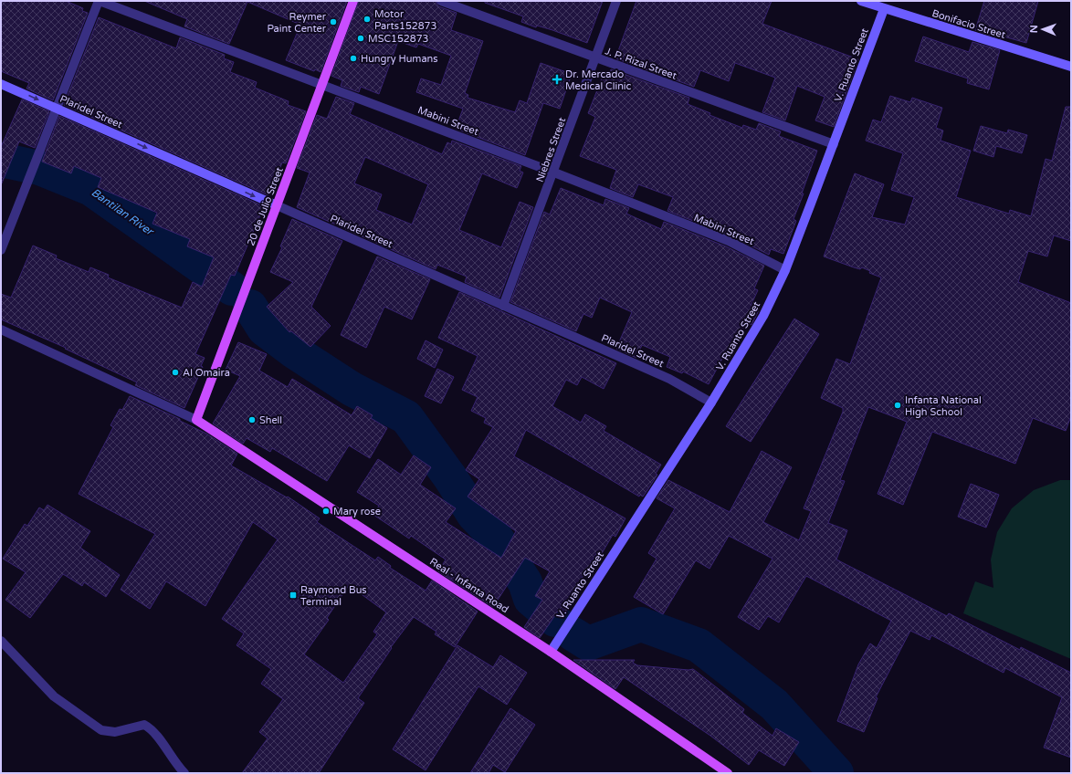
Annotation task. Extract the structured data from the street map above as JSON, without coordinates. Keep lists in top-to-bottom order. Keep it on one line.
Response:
{"streets":{"main road":["20 de Julio Street","Real - Infanta Road"],"street":["Bonifacio Street","J. P. Rizal Street","V. Ruanto Street","Plaridel Street","Mabini Street","Niebres Street"]},"crossings":[["Bonifacio Street","V. Ruanto Street"],["J. P. Rizal Street","V. Ruanto Street"],["J. P. Rizal Street","Niebres Street"],["V. Ruanto Street","Plaridel Street"],["V. Ruanto Street","Mabini Street"],["V. Ruanto Street","Real - Infanta Road"],["Plaridel Street","Niebres Street"],["Plaridel Street","20 de Julio Street"],["Mabini Street","Niebres Street"],["Mabini Street","20 de Julio Street"],["20 de Julio Street","Real - Infanta Road"]],"one_way":["Plaridel Street"],"water":["Bantilan River"],"places":{"other":["Motor Parts152873","Reymer Paint Center","MSC152873","Hungry Humans","Al Omaira","Infanta National High School","Shell","Mary rose"],"health":["Dr. Mercado Medical Clinic"],"transit":["Raymond Bus Terminal"]},"north":"left"}
